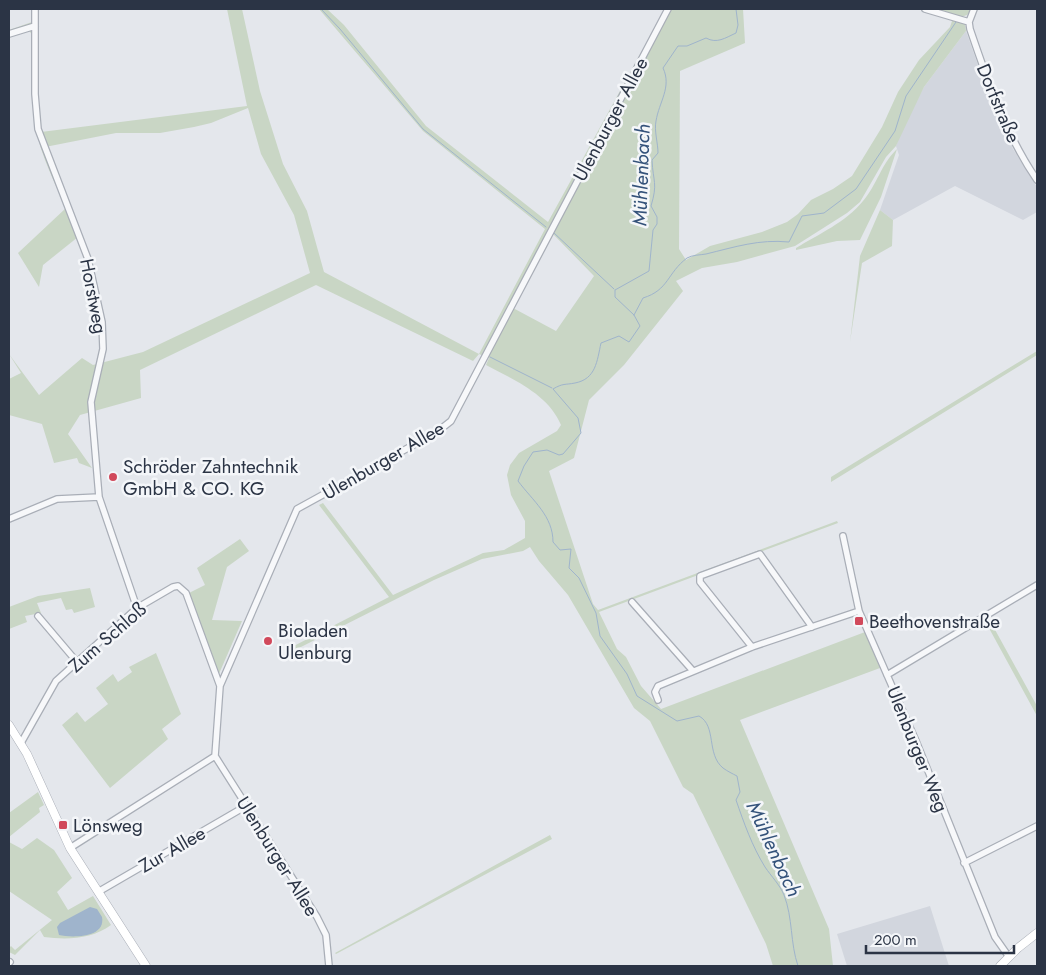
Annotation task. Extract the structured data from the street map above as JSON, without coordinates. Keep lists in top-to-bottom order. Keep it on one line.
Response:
{"streets":{"street":["Dorfstraße","Ulenburger Allee","Horstweg","Zum Schloß","Ulenburger Weg","Zur Allee"]},"crossings":[["Ulenburger Allee","Zum Schloß"],["Ulenburger Allee","Zur Allee"],["Horstweg","Zum Schloß"]],"water":["Mühlenbach"],"places":{"other":["Schröder Zahntechnik GmbH & CO. KG","Bioladen Ulenburg"],"transit":["Beethovenstraße","Lönsweg"]},"scale_bar":"200 m"}
